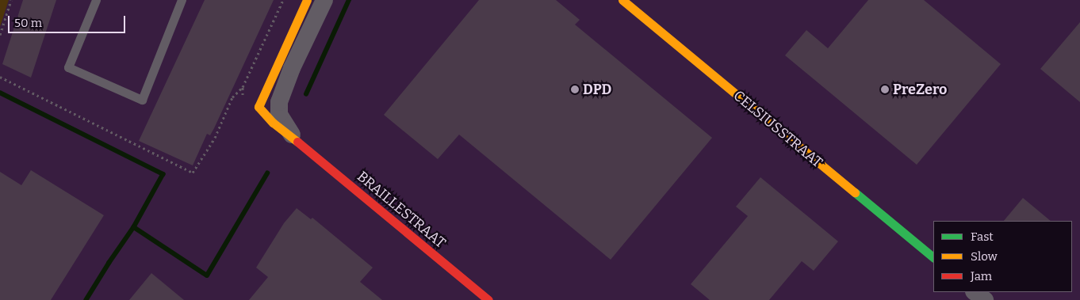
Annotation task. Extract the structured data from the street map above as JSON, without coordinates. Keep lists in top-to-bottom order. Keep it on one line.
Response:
{"streets":{"street":["CELSIUSSTRAAT","BRAILLESTRAAT"]},"places":["DPD","PreZero"],"legend":["Fast","Slow","Jam"],"scale_bar":"50 m"}
